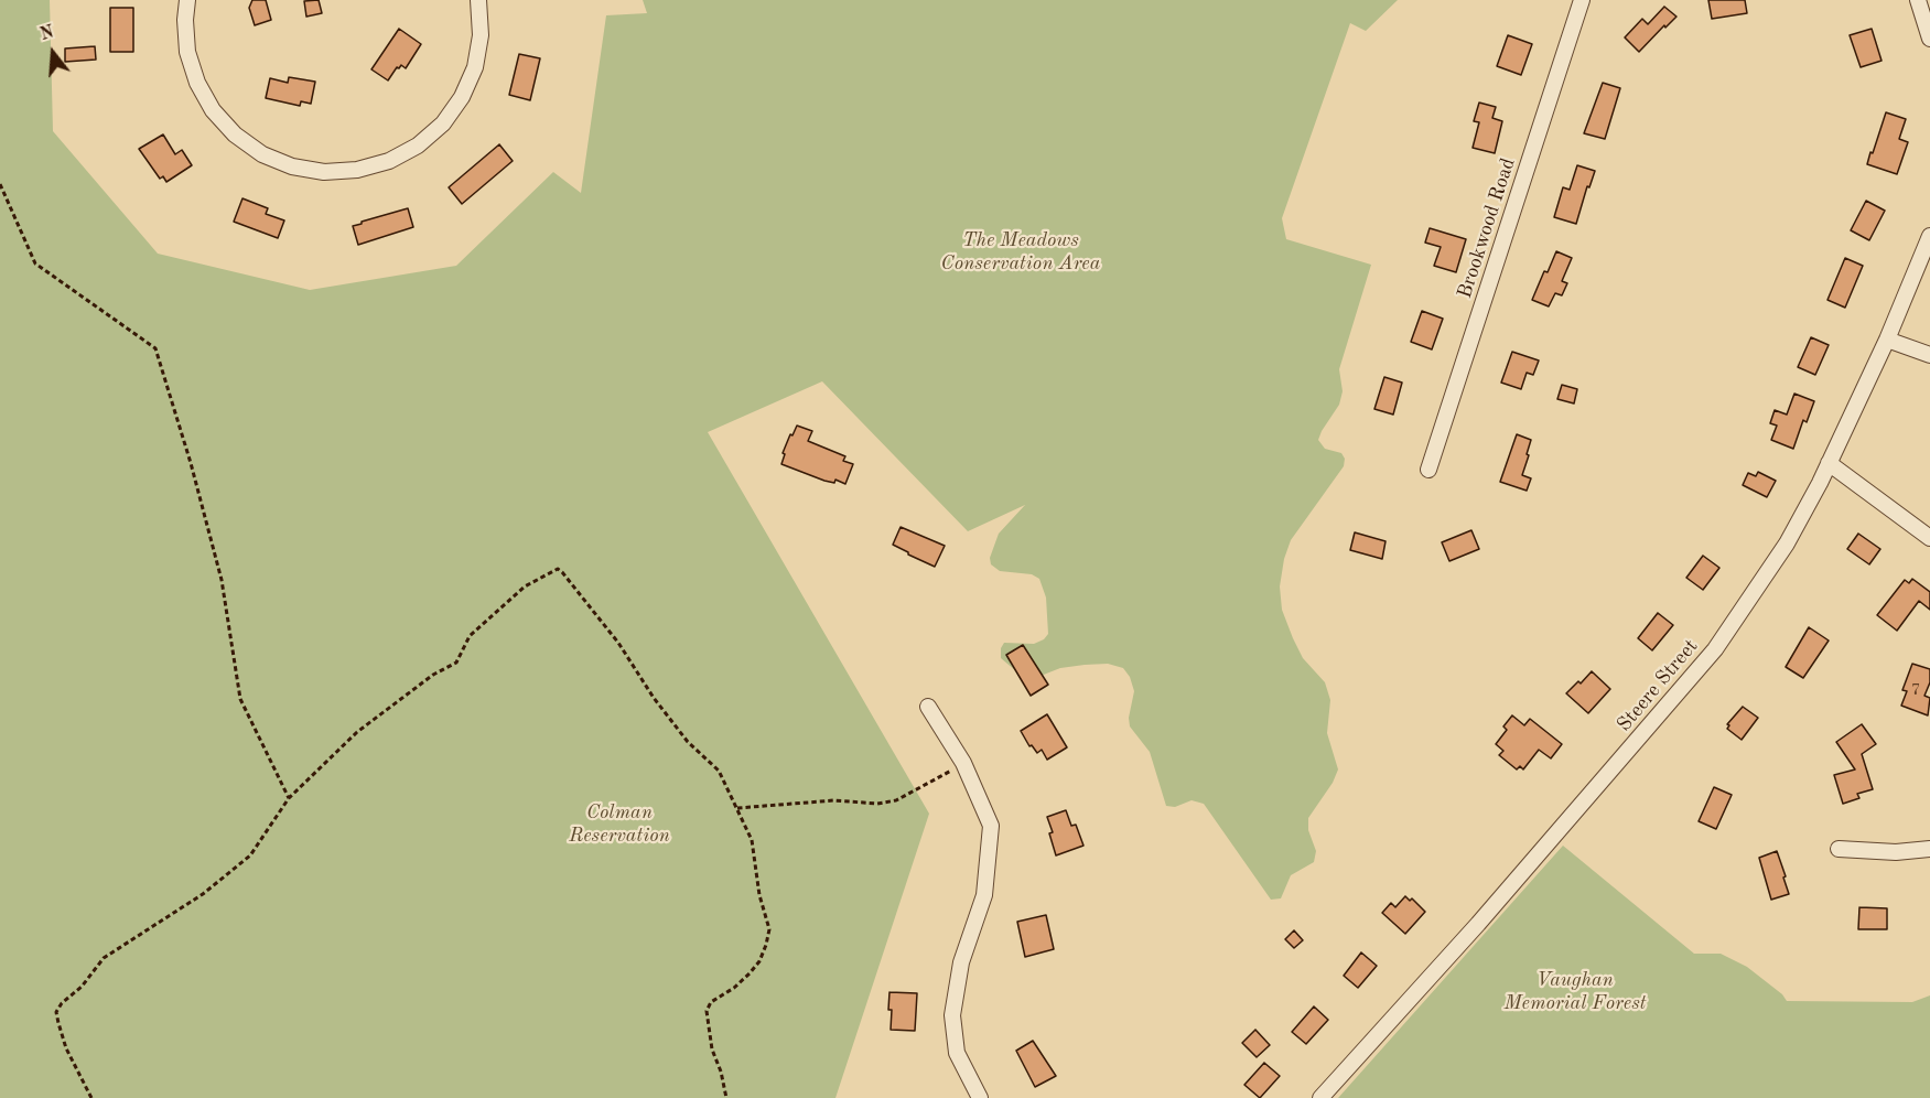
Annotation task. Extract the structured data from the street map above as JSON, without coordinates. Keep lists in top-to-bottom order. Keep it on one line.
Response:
{"streets":{"street":["Brookwood Road","Steere Street"]},"parks":["The Meadows Conservation Area","Colman Reservation","Vaughan Memorial Forest"],"house_numbers":["7"],"north":"top"}
